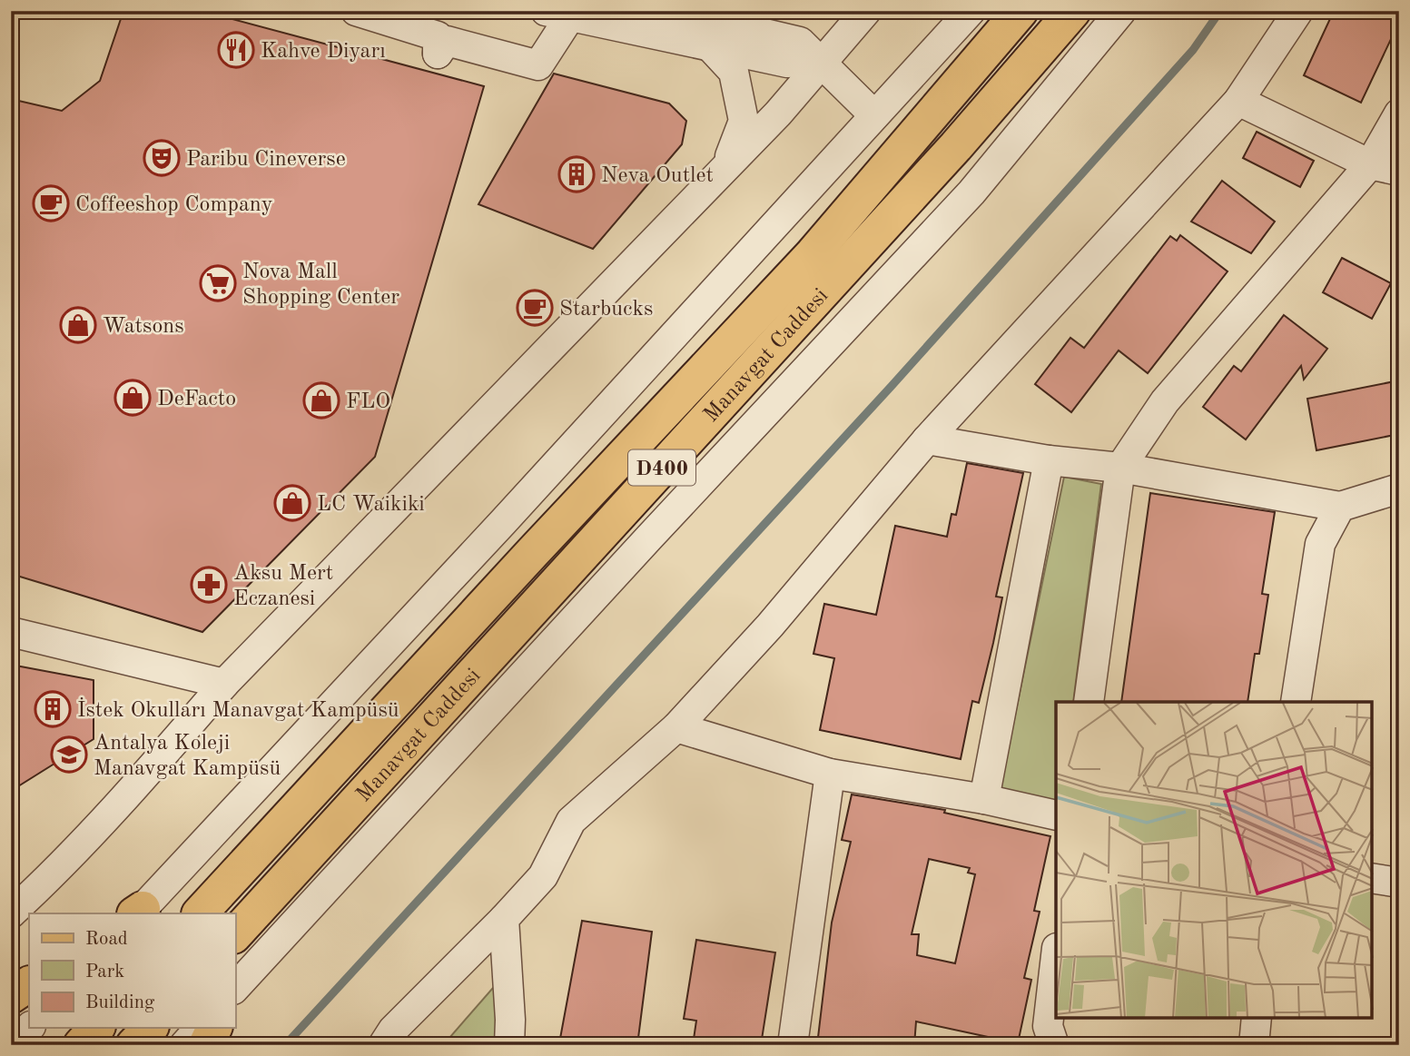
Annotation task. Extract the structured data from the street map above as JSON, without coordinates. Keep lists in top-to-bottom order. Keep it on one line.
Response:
{"streets":{"main road":["Manavgat Caddesi","D400"]},"places":{"restaurant":["Kahve Diyarı"],"theatre":["Paribu Cineverse"],"building":["Neva Outlet","İstek Okulları Manavgat Kampüsü"],"cafe":["Coffeeshop Company","Starbucks"],"supermarket":["Nova Mall Shopping Center"],"shop":["Watsons","DeFacto","FLO","LC Waikiki"],"pharmacy":["Aksu Mert Eczanesi"],"school or university":["Antalya Koleji Manavgat Kampüsü"]},"legend":["Road","Park","Building"]}
